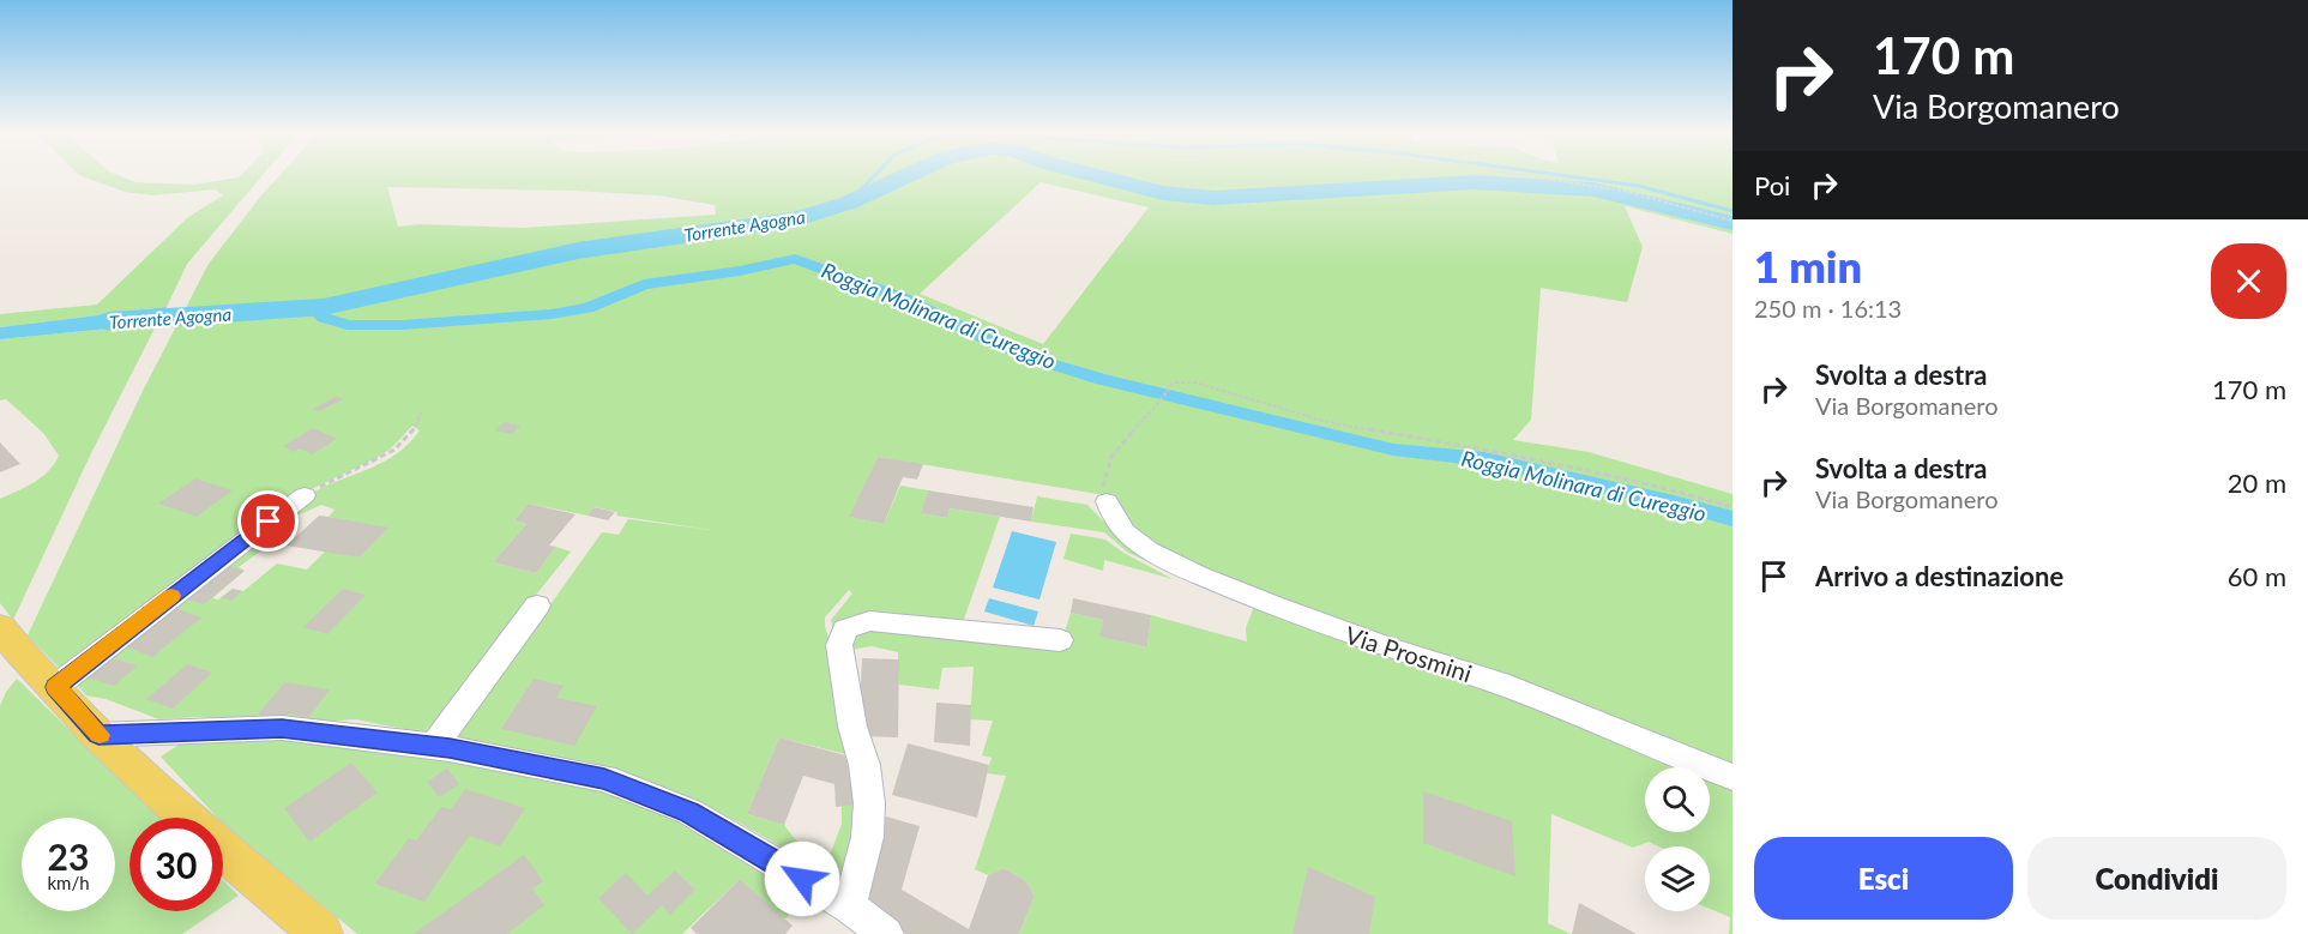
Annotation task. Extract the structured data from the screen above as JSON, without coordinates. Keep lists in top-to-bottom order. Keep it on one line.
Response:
{"streets":{"street":["Via Prosmini"]},"water":["Torrente Agogna","Roggia Molinara di Cureggio"],"page":{"turn":["170 m","Via Borgomanero"],"then":"Poi","heading":["1 min","250 m · 16:13"],"list":[{"name":"Svolta a destra","note":"Via Borgomanero","value":"170 m"},{"name":"Svolta a destra","note":"Via Borgomanero","value":"20 m"},{"name":"Arrivo a destinazione","value":"60 m"}],"speed":"23 km/h","limit":"30","buttons":["Esci","Condividi"]}}
